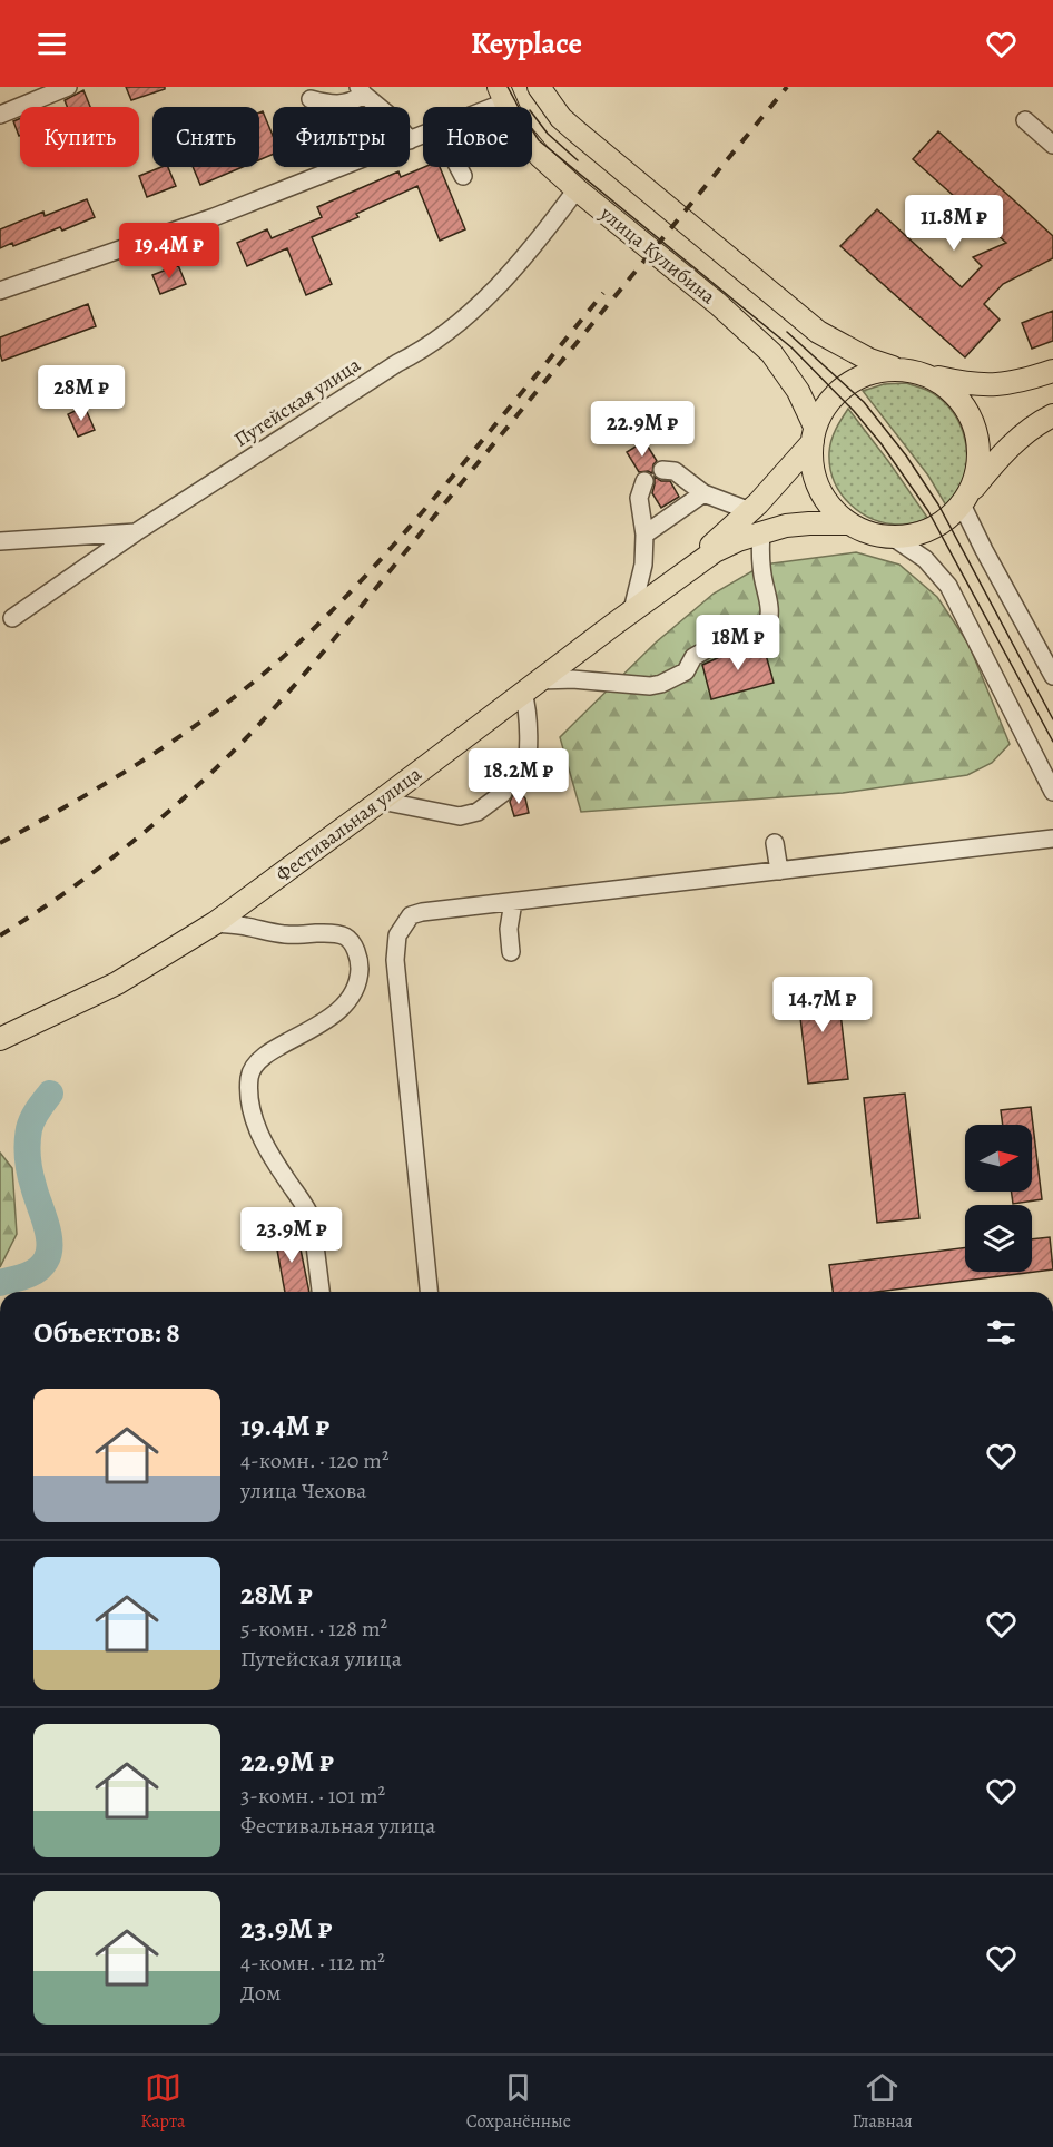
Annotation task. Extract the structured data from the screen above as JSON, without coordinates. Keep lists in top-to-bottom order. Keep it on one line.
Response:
{"streets":{"main road":["улица Кулибина","Фестивальная улица"],"street":["Путейская улица"]},"crossings":[["улица Кулибина","Путейская улица"],["улица Кулибина","Фестивальная улица"]],"north":"right","page":{"header":"Keyplace","chip":["Купить","Снять","Фильтры","Новое"],"price":["11.8M ₽","19.4M ₽","28M ₽","22.9M ₽","18M ₽","18.2M ₽","14.7M ₽","23.9M ₽"],"heading":"Объектов: 8","list":[{"name":"19.4M ₽","note":"4-комн. · 120 m² · улица Чехова"},{"name":"28M ₽","note":"5-комн. · 128 m² · Путейская улица"},{"name":"22.9M ₽","note":"3-комн. · 101 m² · Фестивальная улица"},{"name":"23.9M ₽","note":"4-комн. · 112 m² · Дом"}],"tabs":["Карта","Сохранённые","Главная"]}}
